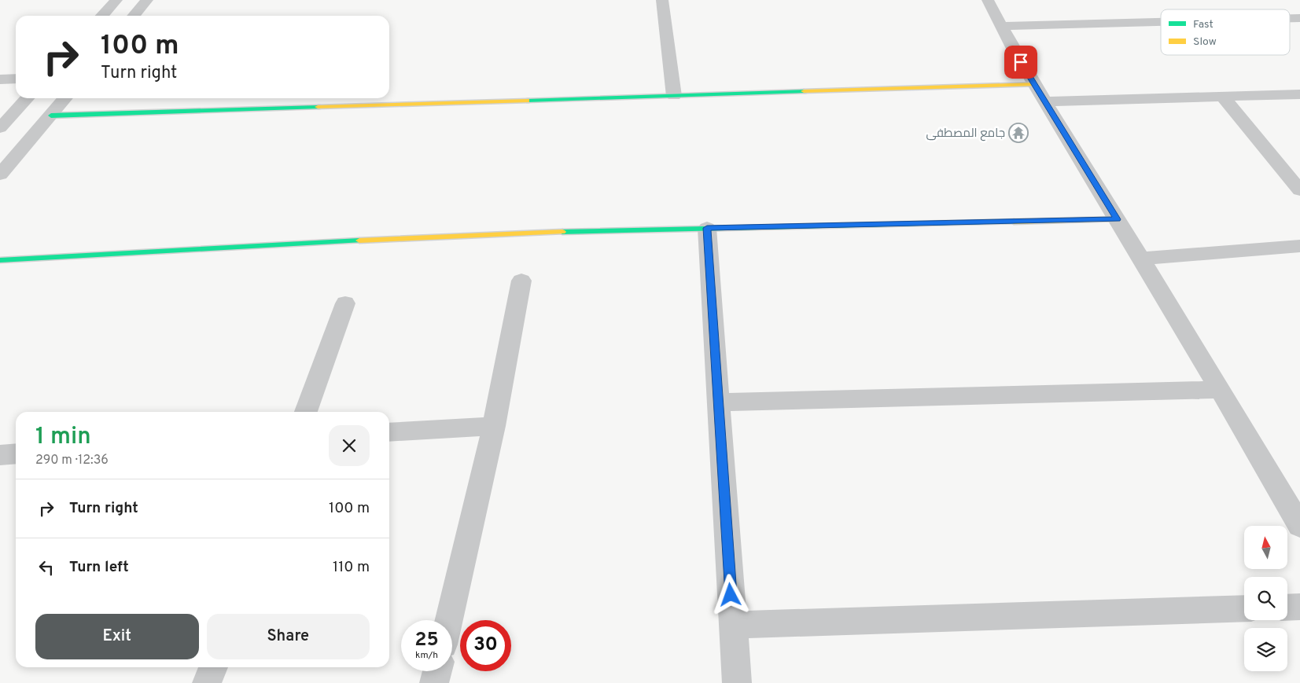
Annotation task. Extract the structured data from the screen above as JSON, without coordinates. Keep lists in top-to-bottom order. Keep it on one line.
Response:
{"places":{"temple":["جامع المصطفى"]},"legend":["Fast","Slow"],"north":"top","page":{"turn":["100 m","Turn right"],"heading":["1 min","290 m · 12:36"],"list":[{"name":"Turn right","value":"100 m"},{"name":"Turn left","value":"110 m"}],"buttons":["Exit","Share"],"speed":"25 km/h","limit":"30"}}
